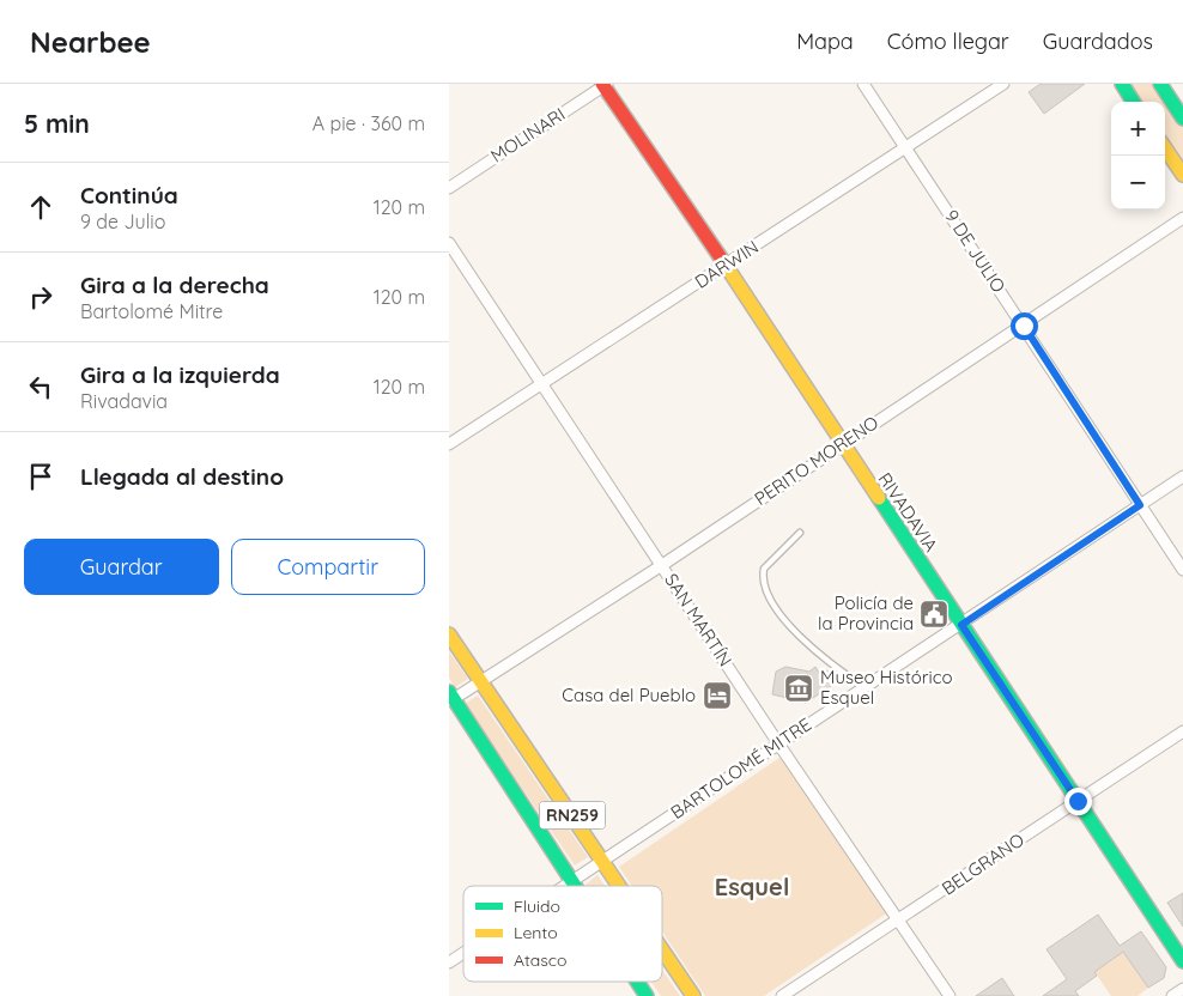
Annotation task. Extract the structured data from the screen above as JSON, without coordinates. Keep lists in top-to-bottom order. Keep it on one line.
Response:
{"streets":{"main road":["RIVADAVIA","RN259"],"street":["MOLINARI","9 DE JULIO","DARWIN","PERITO MORENO","SAN MARTÍN","BARTOLOMÉ MITRE","BELGRANO"]},"crossings":[["MOLINARI","RIVADAVIA"],["9 DE JULIO","DARWIN"],["9 DE JULIO","PERITO MORENO"],["9 DE JULIO","BARTOLOMÉ MITRE"],["DARWIN","RIVADAVIA"],["DARWIN","SAN MARTÍN"],["PERITO MORENO","RIVADAVIA"],["PERITO MORENO","SAN MARTÍN"],["PERITO MORENO","RN259"],["RIVADAVIA","BARTOLOMÉ MITRE"],["RIVADAVIA","BELGRANO"],["SAN MARTÍN","BARTOLOMÉ MITRE"],["SAN MARTÍN","BELGRANO"],["BARTOLOMÉ MITRE","RN259"]],"districts":["Esquel"],"places":{"public building":["Policía de la Provincia"],"museum":["Museo Histórico Esquel"],"hotel":["Casa del Pueblo"]},"legend":["Fluido","Lento","Atasco"],"page":{"header":"Nearbee","nav":["Mapa","Cómo llegar","Guardados"],"heading":["5 min","A pie · 360 m"],"map_buttons":["+","−"],"list":[["Continúa","9 de Julio","120 m"],["Gira a la derecha","Bartolomé Mitre","120 m"],["Gira a la izquierda","Rivadavia","120 m"],"Llegada al destino"],"buttons":["Guardar","Compartir"]}}
